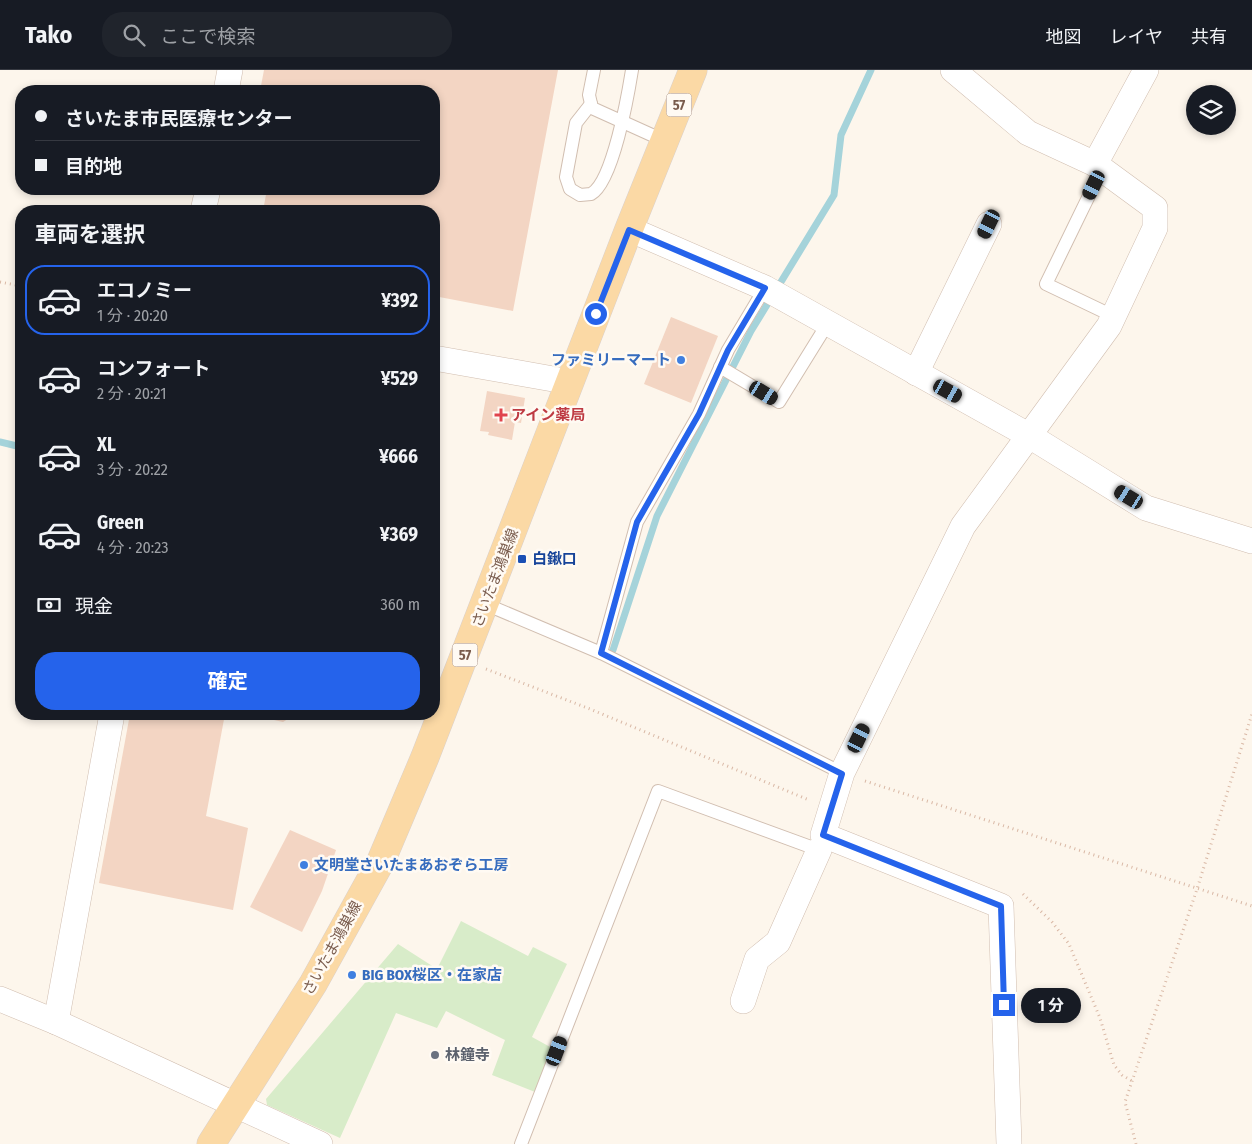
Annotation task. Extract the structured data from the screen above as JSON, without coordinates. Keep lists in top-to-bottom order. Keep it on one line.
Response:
{"streets":{"main road":["57","さいたま鴻巣線"]},"places":{"other":["ファミリーマート","文明堂さいたまあおぞら工房","BIG BOX桜区・在家店","林鐘寺"],"health":["アイン薬局"],"transit":["白鍬口"]},"page":{"header":"Tako","search":"ここで検索","nav":["地図","レイヤ","共有"],"banner":["さいたま市民医療センター","目的地"],"heading":"車両を選択","list":[{"name":"エコノミー","note":"1 分 · 20:20","value":"¥392"},{"name":"コンフォート","note":"2 分 · 20:21","value":"¥529"},{"name":"XL","note":"3 分 · 20:22","value":"¥666"},{"name":"Green","note":"4 分 · 20:23","value":"¥369"}],"pay":["現金","360 m"],"buttons":"確定","bubble":"1 分"}}
